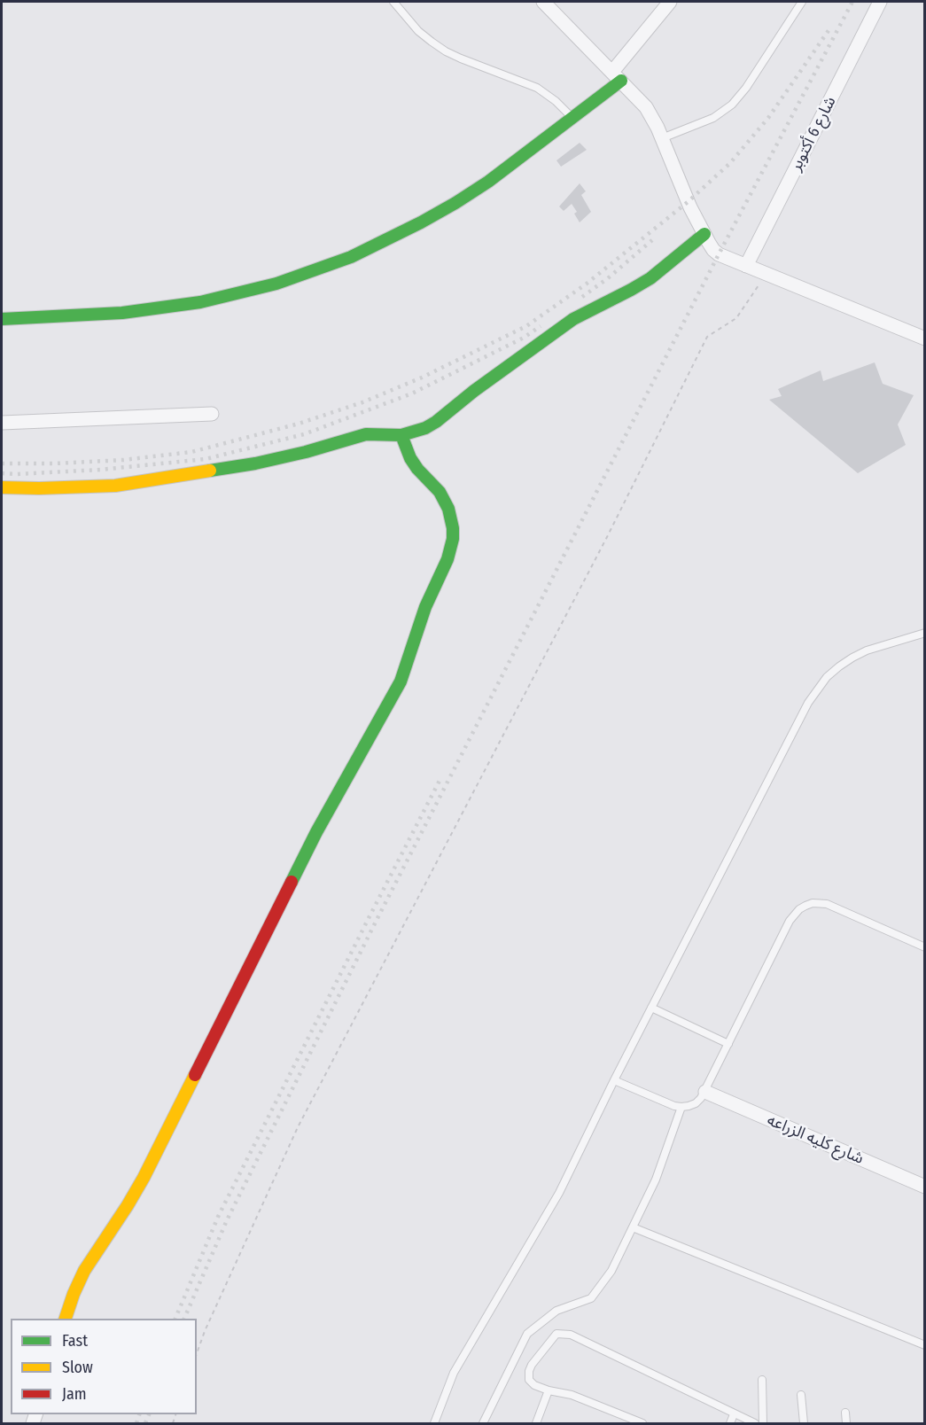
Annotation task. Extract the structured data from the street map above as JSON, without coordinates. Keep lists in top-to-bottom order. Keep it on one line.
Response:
{"streets":{"street":["شارع 6 أكتوبر","شارع كليه الزراعه"]},"legend":["Fast","Slow","Jam"]}
